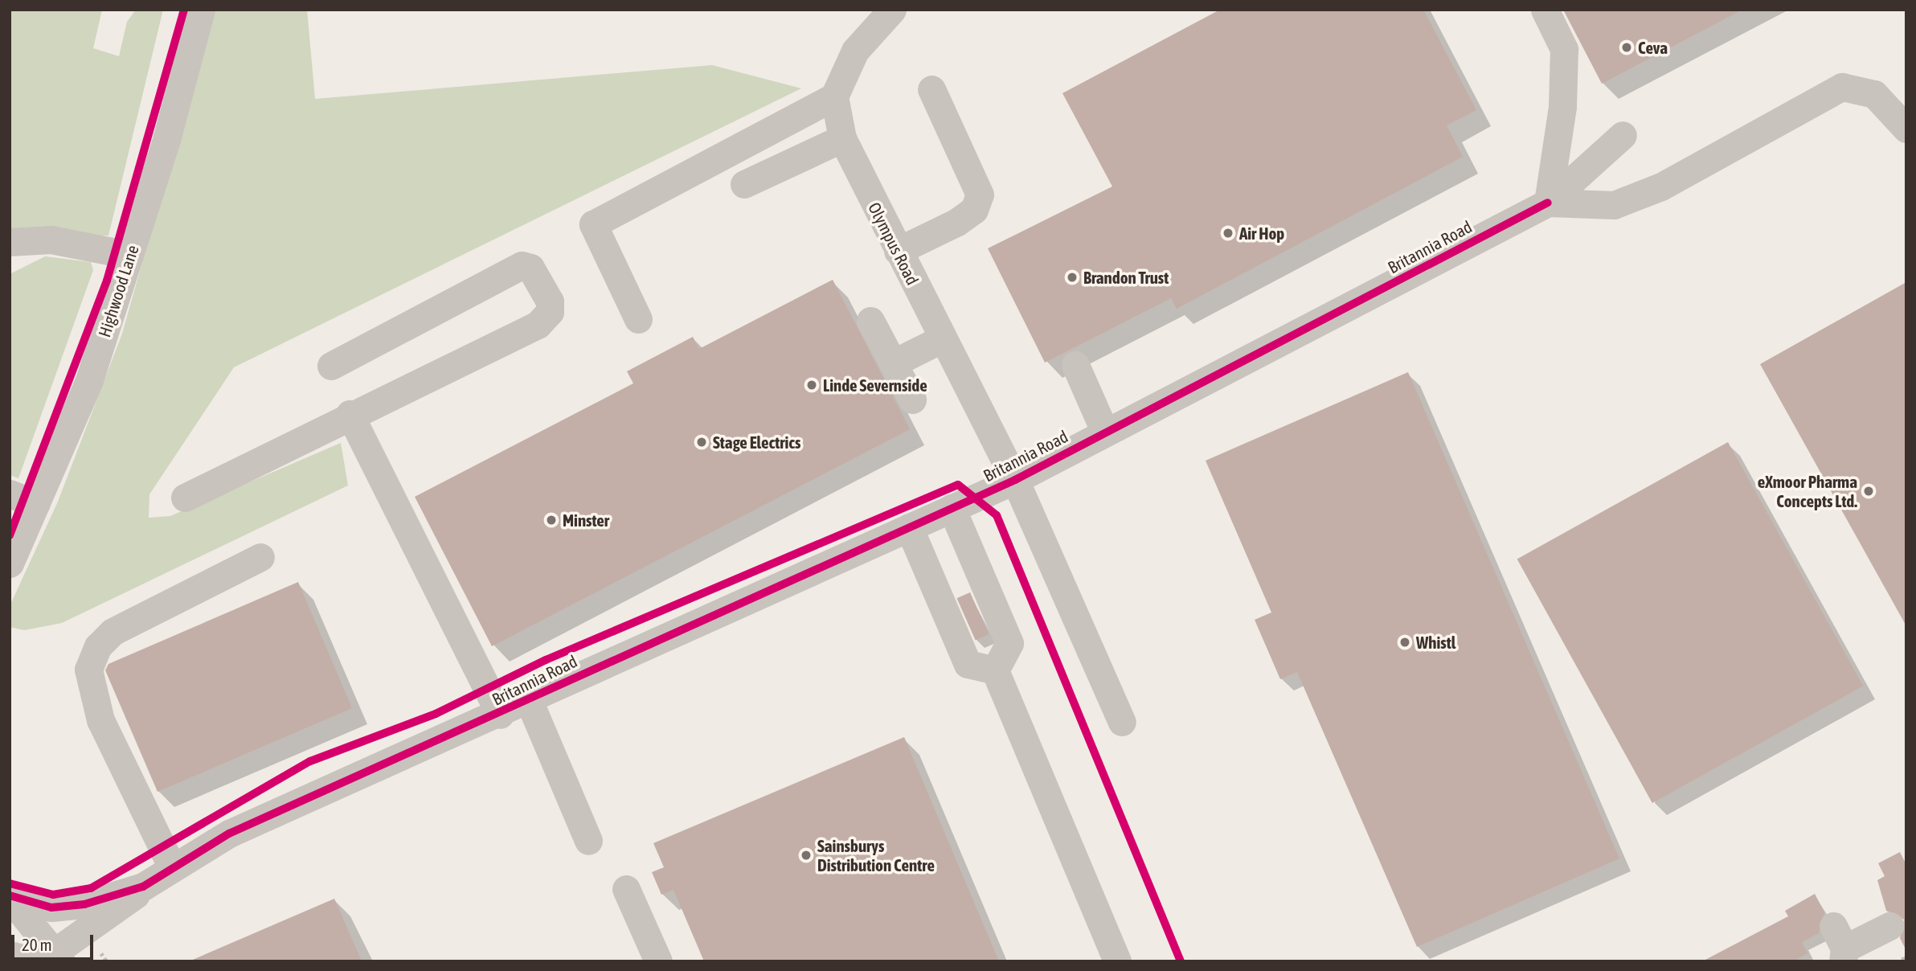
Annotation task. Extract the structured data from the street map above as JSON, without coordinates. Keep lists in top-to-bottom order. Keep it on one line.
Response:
{"streets":{"street":["Olympus Road","Britannia Road","Highwood Lane"]},"crossings":[["Olympus Road","Britannia Road"]],"places":["Ceva","Air Hop","Brandon Trust","Linde Severnside","Stage Electrics","eXmoor Pharma Concepts Ltd.","Minster","Whistl","Sainsburys Distribution Centre"],"scale_bar":"20 m"}
